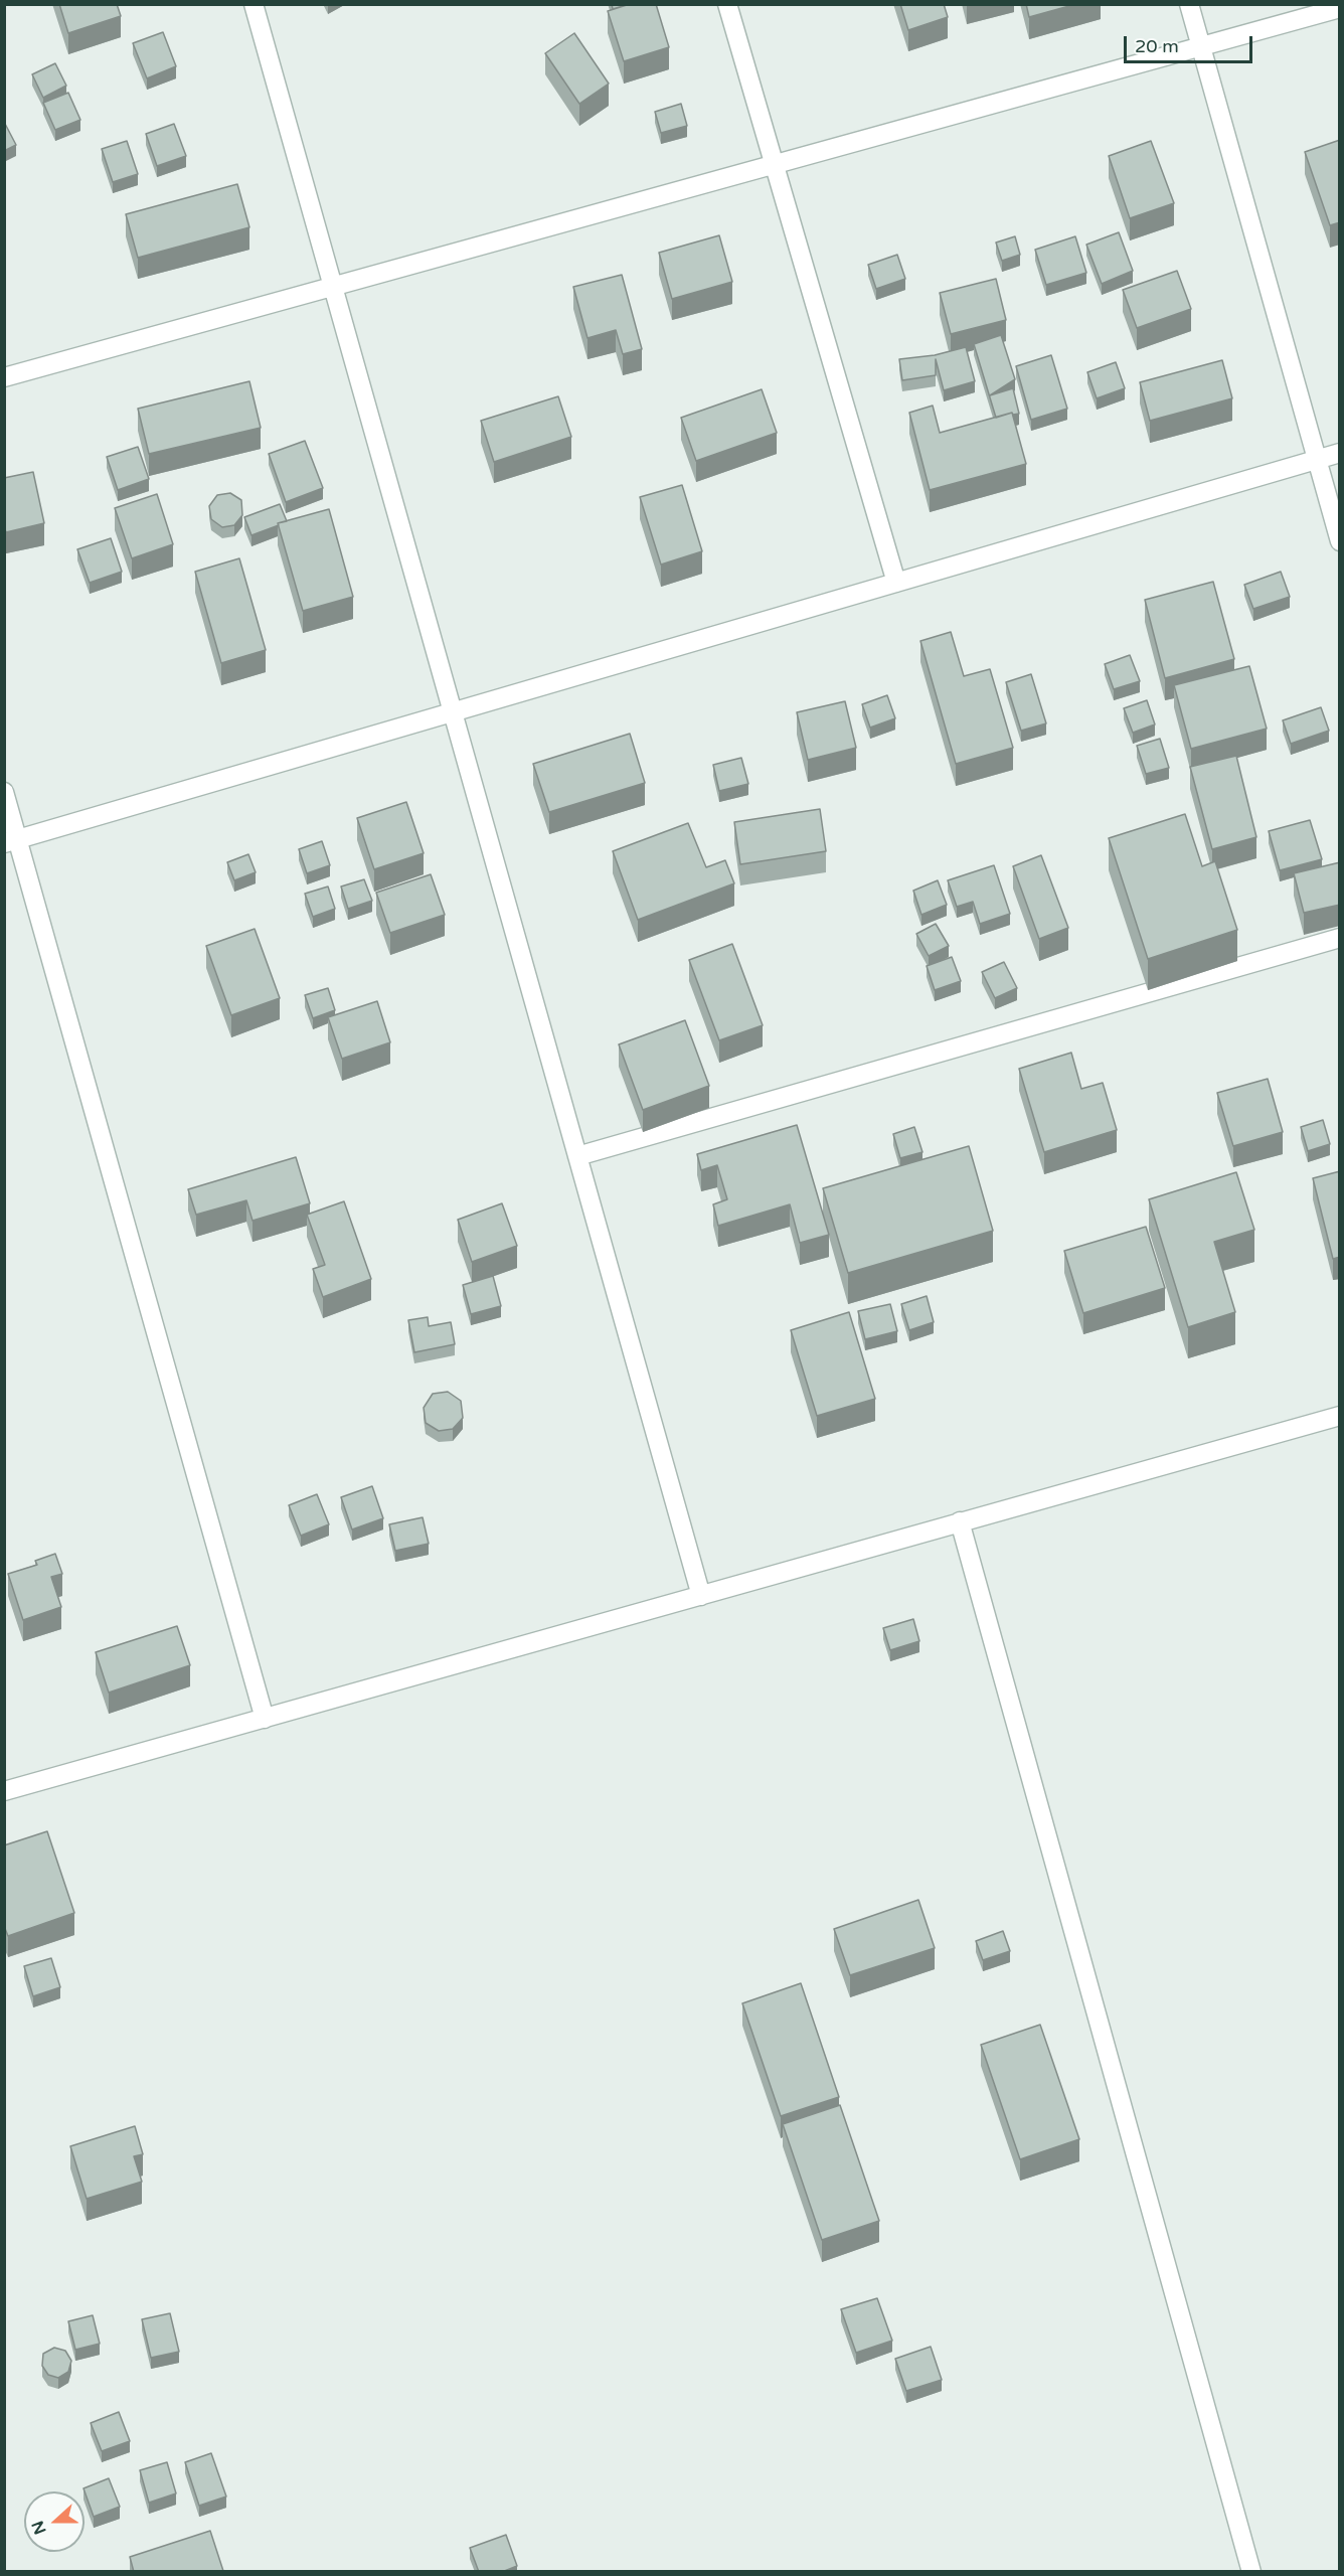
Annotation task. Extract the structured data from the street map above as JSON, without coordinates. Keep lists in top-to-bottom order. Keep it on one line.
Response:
{"scale_bar":"20 m","north":"left"}
